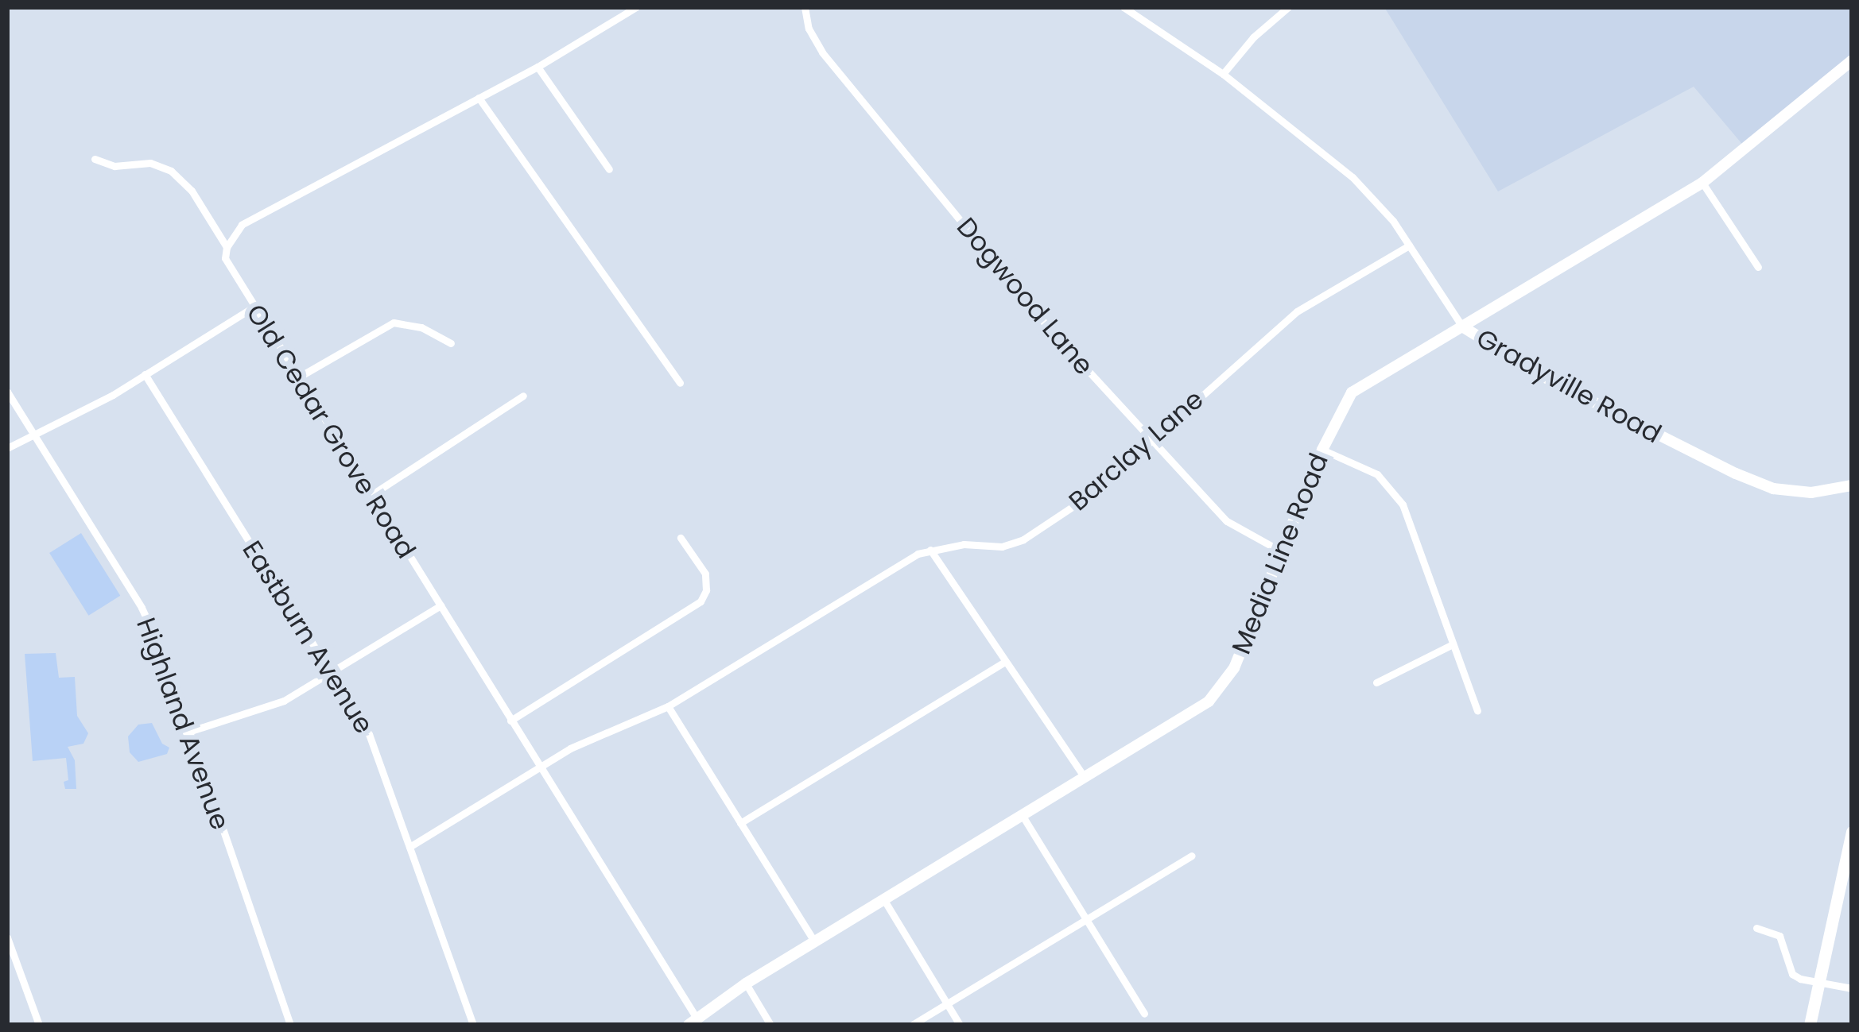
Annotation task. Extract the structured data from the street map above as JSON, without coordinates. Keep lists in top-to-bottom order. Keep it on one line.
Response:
{"streets":{"main road":["Gradyville Road","Media Line Road"],"street":["Dogwood Lane","Old Cedar Grove Road","Barclay Lane","Eastburn Avenue","Highland Avenue"]},"crossings":[["Dogwood Lane","Barclay Lane"],["Dogwood Lane","Media Line Road"],["Gradyville Road","Barclay Lane"],["Gradyville Road","Media Line Road"],["Old Cedar Grove Road","Barclay Lane"],["Old Cedar Grove Road","Media Line Road"],["Barclay Lane","Eastburn Avenue"]]}
